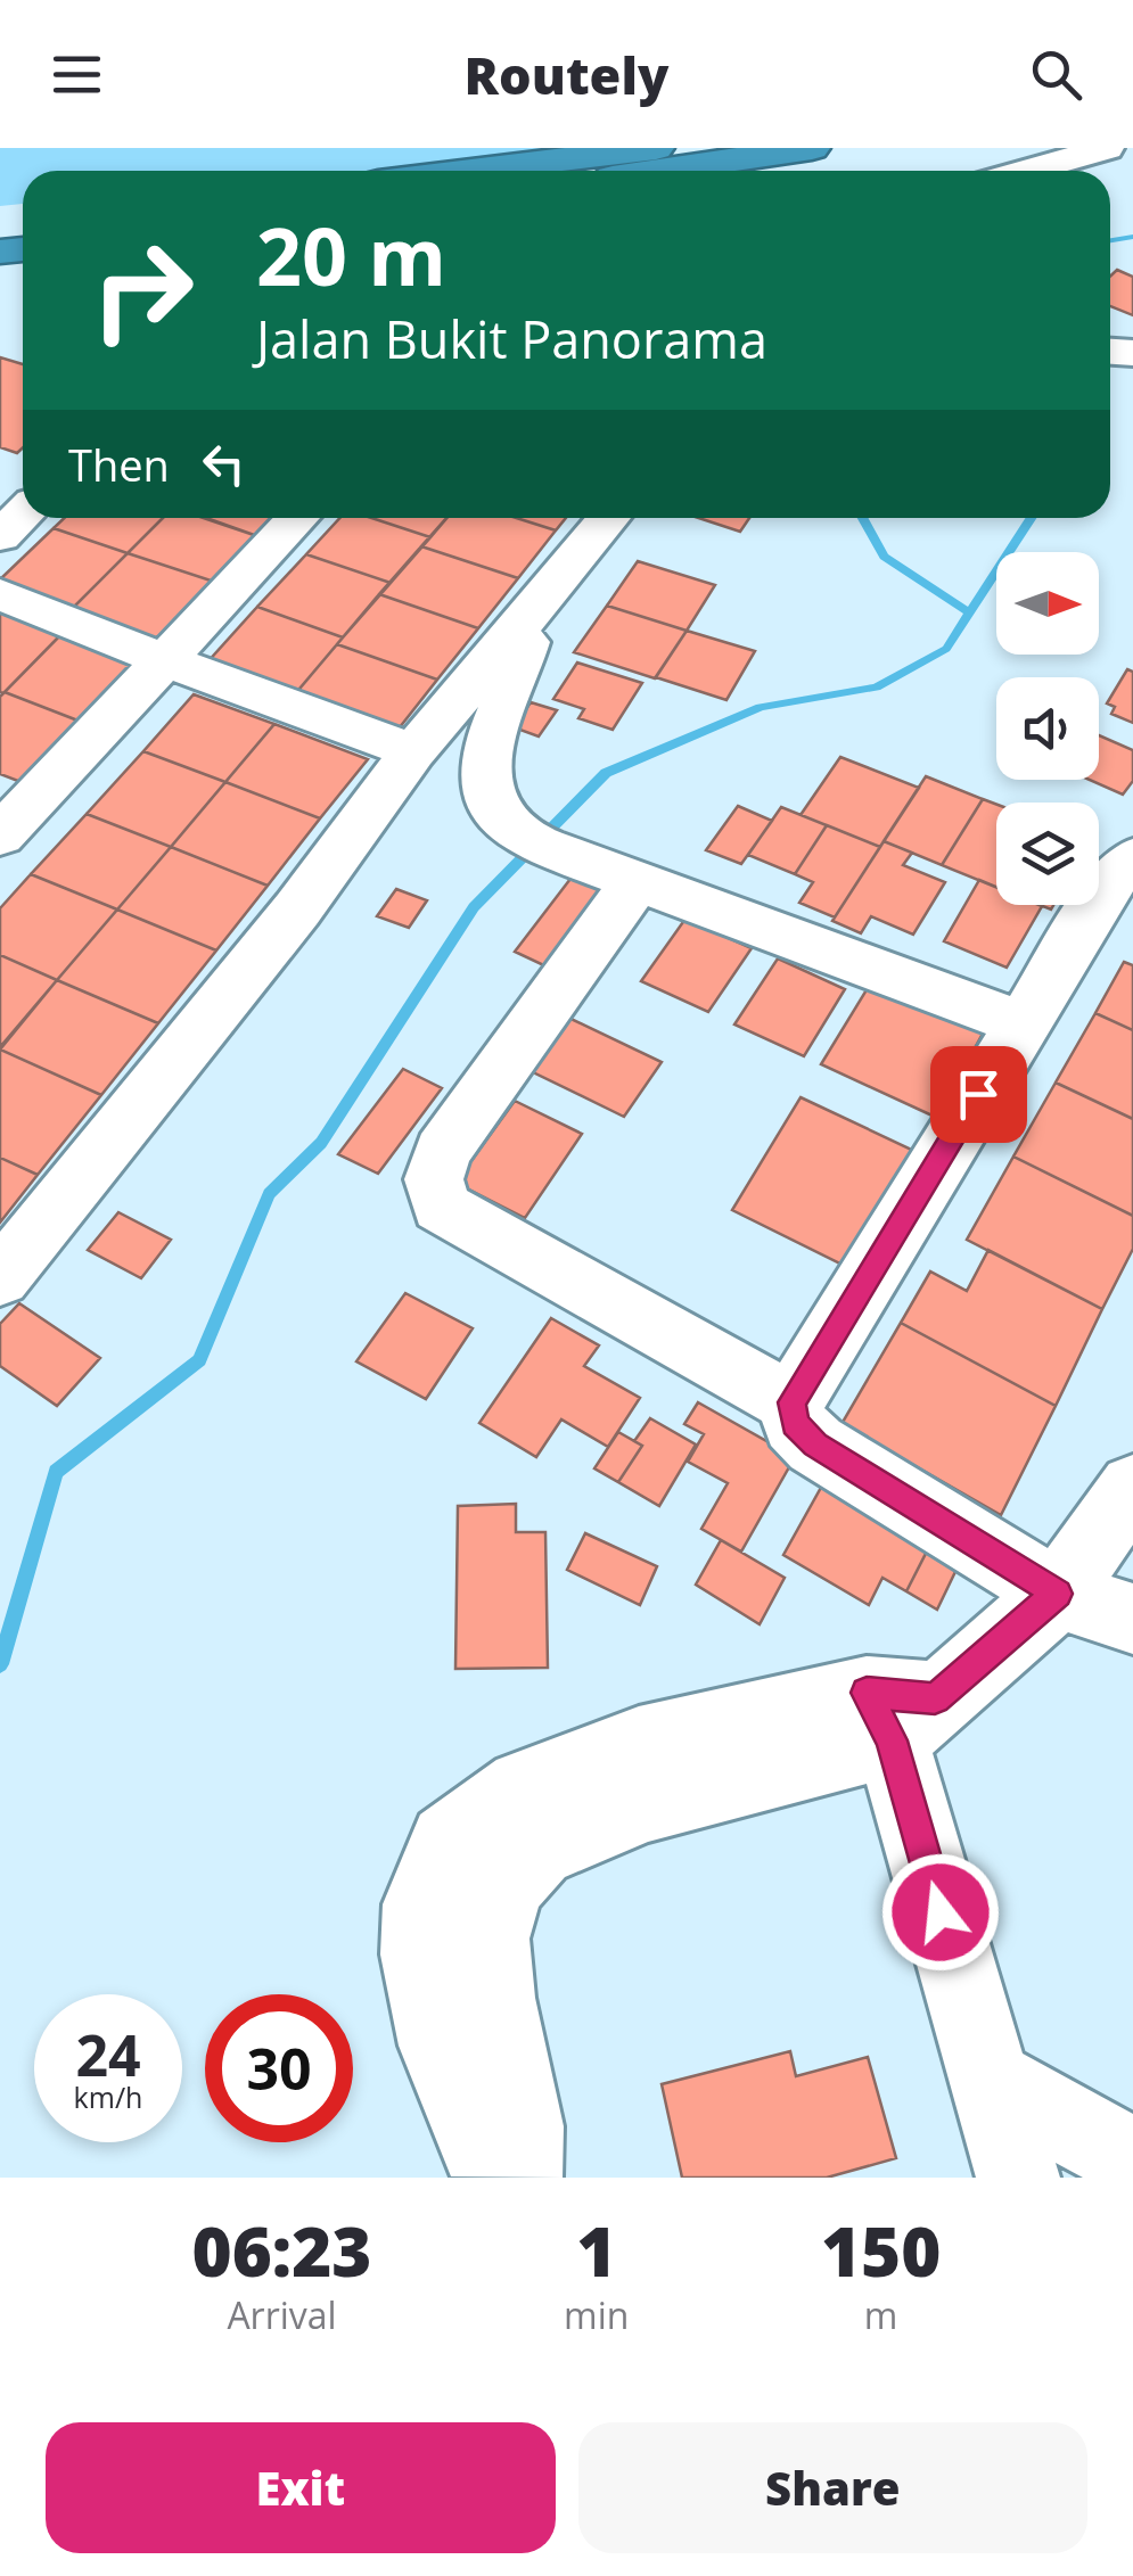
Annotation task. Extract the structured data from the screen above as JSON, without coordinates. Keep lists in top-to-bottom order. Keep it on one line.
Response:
{"north":"right","page":{"header":"Routely","turn":["20 m","Jalan Bukit Panorama"],"then":"Then","speed":"24 km/h","limit":"30","eta":["06:23","Arrival","1","min","150","m"],"buttons":["Exit","Share"]}}
